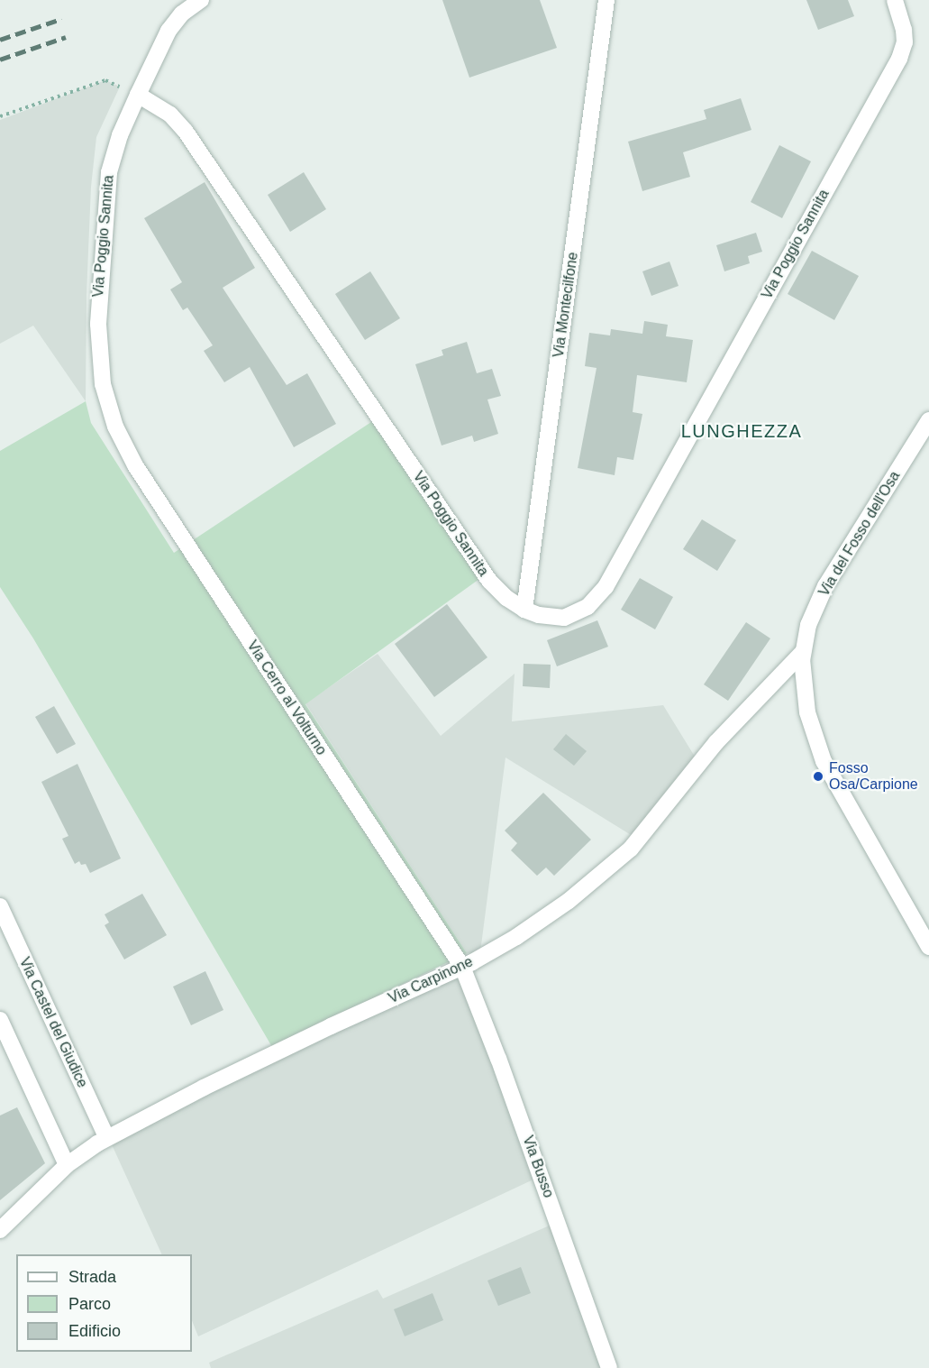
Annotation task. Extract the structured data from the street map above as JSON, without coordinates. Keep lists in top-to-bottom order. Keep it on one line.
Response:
{"streets":{"street":["Via Poggio Sannita","Via Montecilfone","Via del Fosso dell'Osa","Via Cerro al Volturno","Via Carpinone","Via Castel del Giudice","Via Busso"]},"crossings":[["Via Poggio Sannita","Via Montecilfone"],["Via Poggio Sannita","Via Cerro al Volturno"],["Via del Fosso dell'Osa","Via Carpinone"],["Via Cerro al Volturno","Via Carpinone"],["Via Cerro al Volturno","Via Busso"],["Via Carpinone","Via Castel del Giudice"],["Via Carpinone","Via Busso"]],"districts":["LUNGHEZZA"],"places":["Fosso Osa/Carpione"],"legend":["Strada","Parco","Edificio"]}
